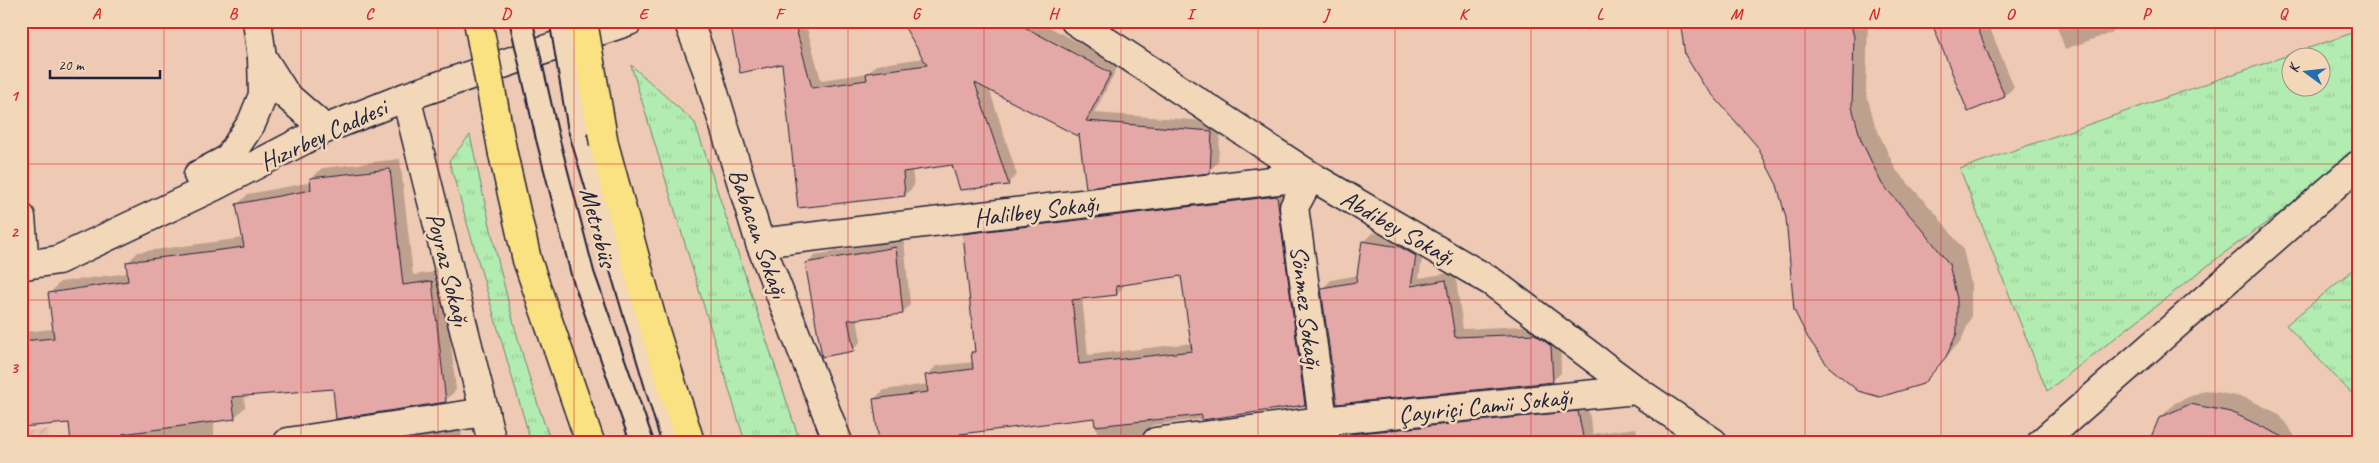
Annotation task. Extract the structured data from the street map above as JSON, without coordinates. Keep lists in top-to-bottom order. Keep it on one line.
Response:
{"streets":{"street":["Hızırbey Caddesi","Halilbey Sokağı","Abdibey Sokağı","Babacan Sokağı","Poyraz Sokağı","Sönmez Sokağı","Çayıriçi Camii Sokağı"],"lane":["Metrobüs"]},"crossings":[["Hızırbey Caddesi","Poyraz Sokağı"],["Halilbey Sokağı","Abdibey Sokağı"],["Halilbey Sokağı","Babacan Sokağı"],["Halilbey Sokağı","Sönmez Sokağı"],["Abdibey Sokağı","Sönmez Sokağı"],["Abdibey Sokağı","Çayıriçi Camii Sokağı"],["Sönmez Sokağı","Çayıriçi Camii Sokağı"]],"scale_bar":"20 m","north":"left","grid":{"columns":["A","B","C","D","E","F","G","H","I","J","K","L","M","N","O","P","Q"],"rows":["1","2","3"]}}
